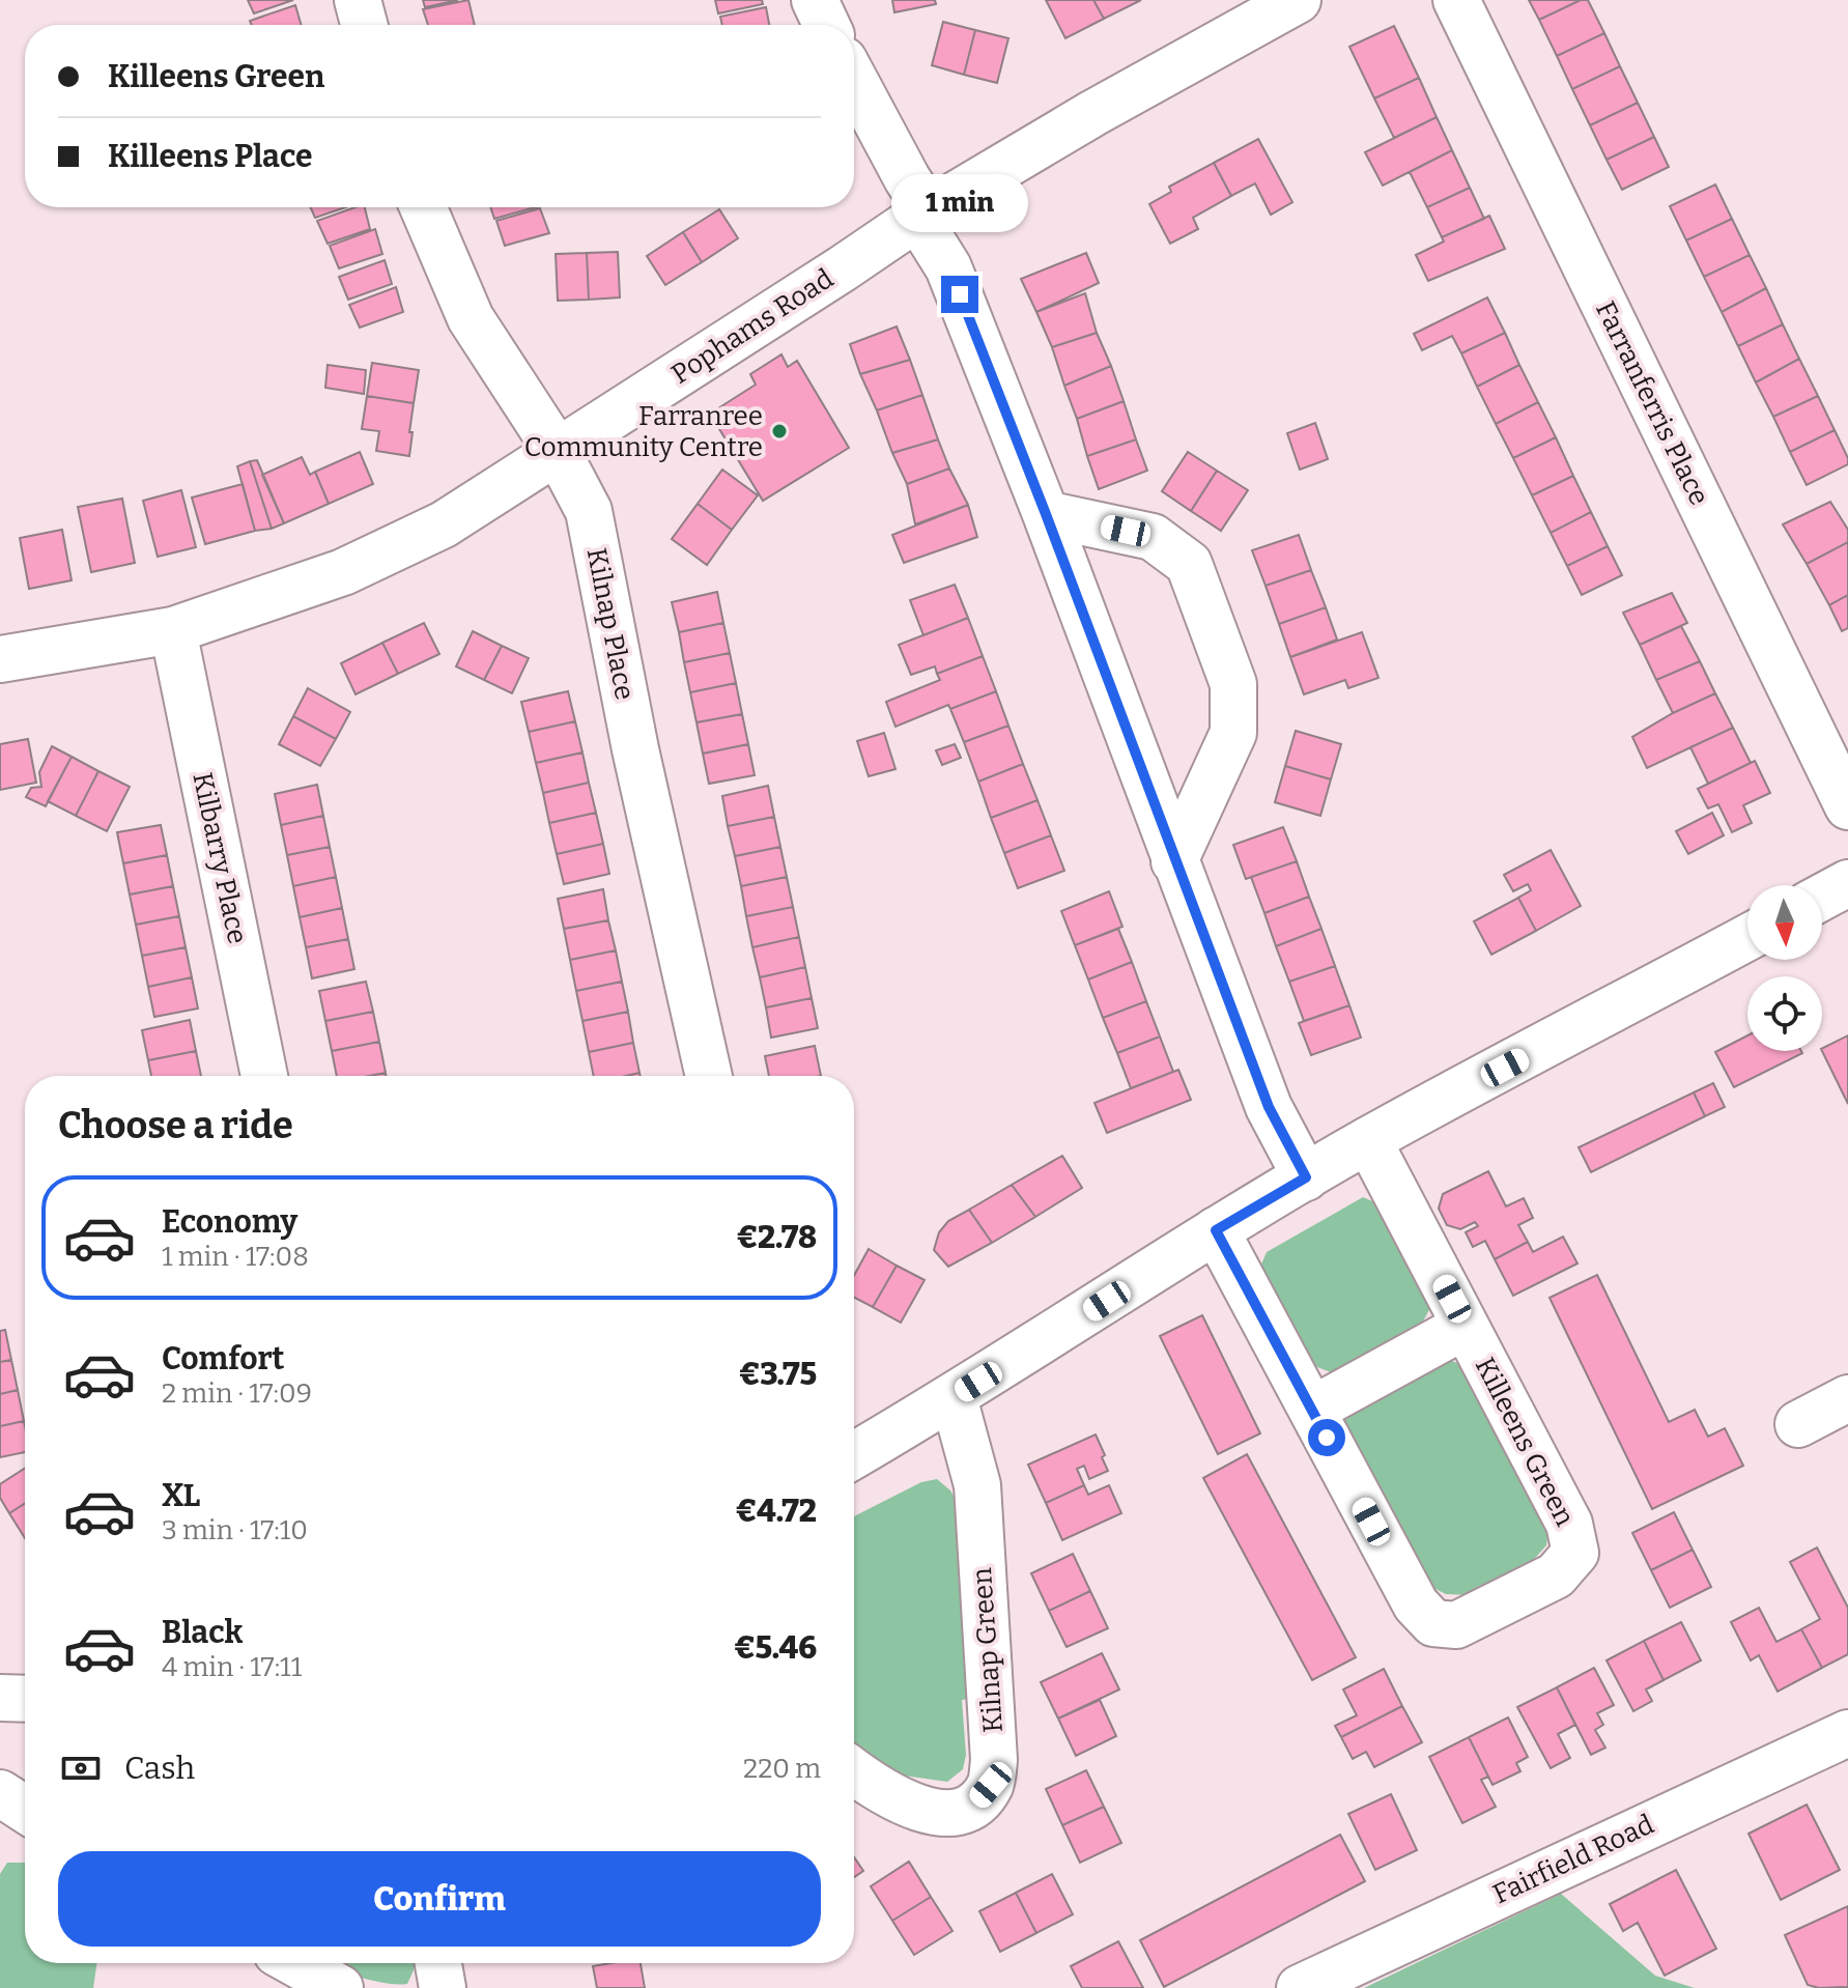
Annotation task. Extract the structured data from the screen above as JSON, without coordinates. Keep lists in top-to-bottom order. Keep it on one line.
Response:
{"streets":{"street":["Pophams Road","Farranferris Place","Kilnap Place","Kilbarry Place","Killeens Green","Kilnap Green","Fairfield Road"]},"crossings":[["Pophams Road","Kilnap Place"],["Pophams Road","Kilbarry Place"]],"places":["Farranree Community Centre"],"north":"bottom","page":{"banner":["Killeens Green","Killeens Place"],"bubble":"1 min","heading":"Choose a ride","list":[{"name":"Economy","note":"1 min · 17:08","value":"€2.78"},{"name":"Comfort","note":"2 min · 17:09","value":"€3.75"},{"name":"XL","note":"3 min · 17:10","value":"€4.72"},{"name":"Black","note":"4 min · 17:11","value":"€5.46"}],"pay":["Cash","220 m"],"buttons":"Confirm"}}
